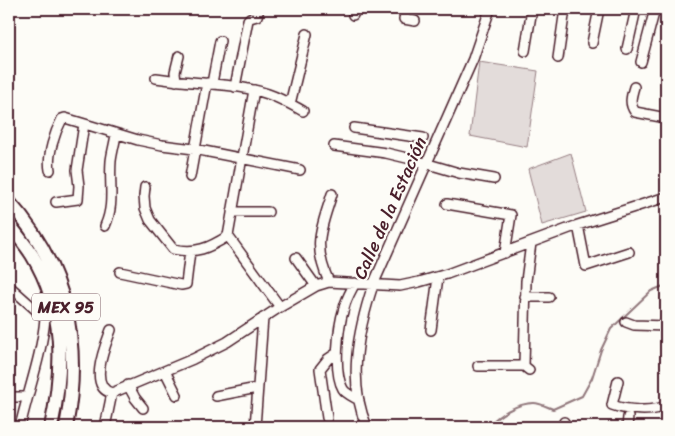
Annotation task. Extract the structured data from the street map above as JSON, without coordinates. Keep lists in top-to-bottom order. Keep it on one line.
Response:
{"streets":{"highway":["MEX 95"],"street":["Calle de la Estación"]}}
